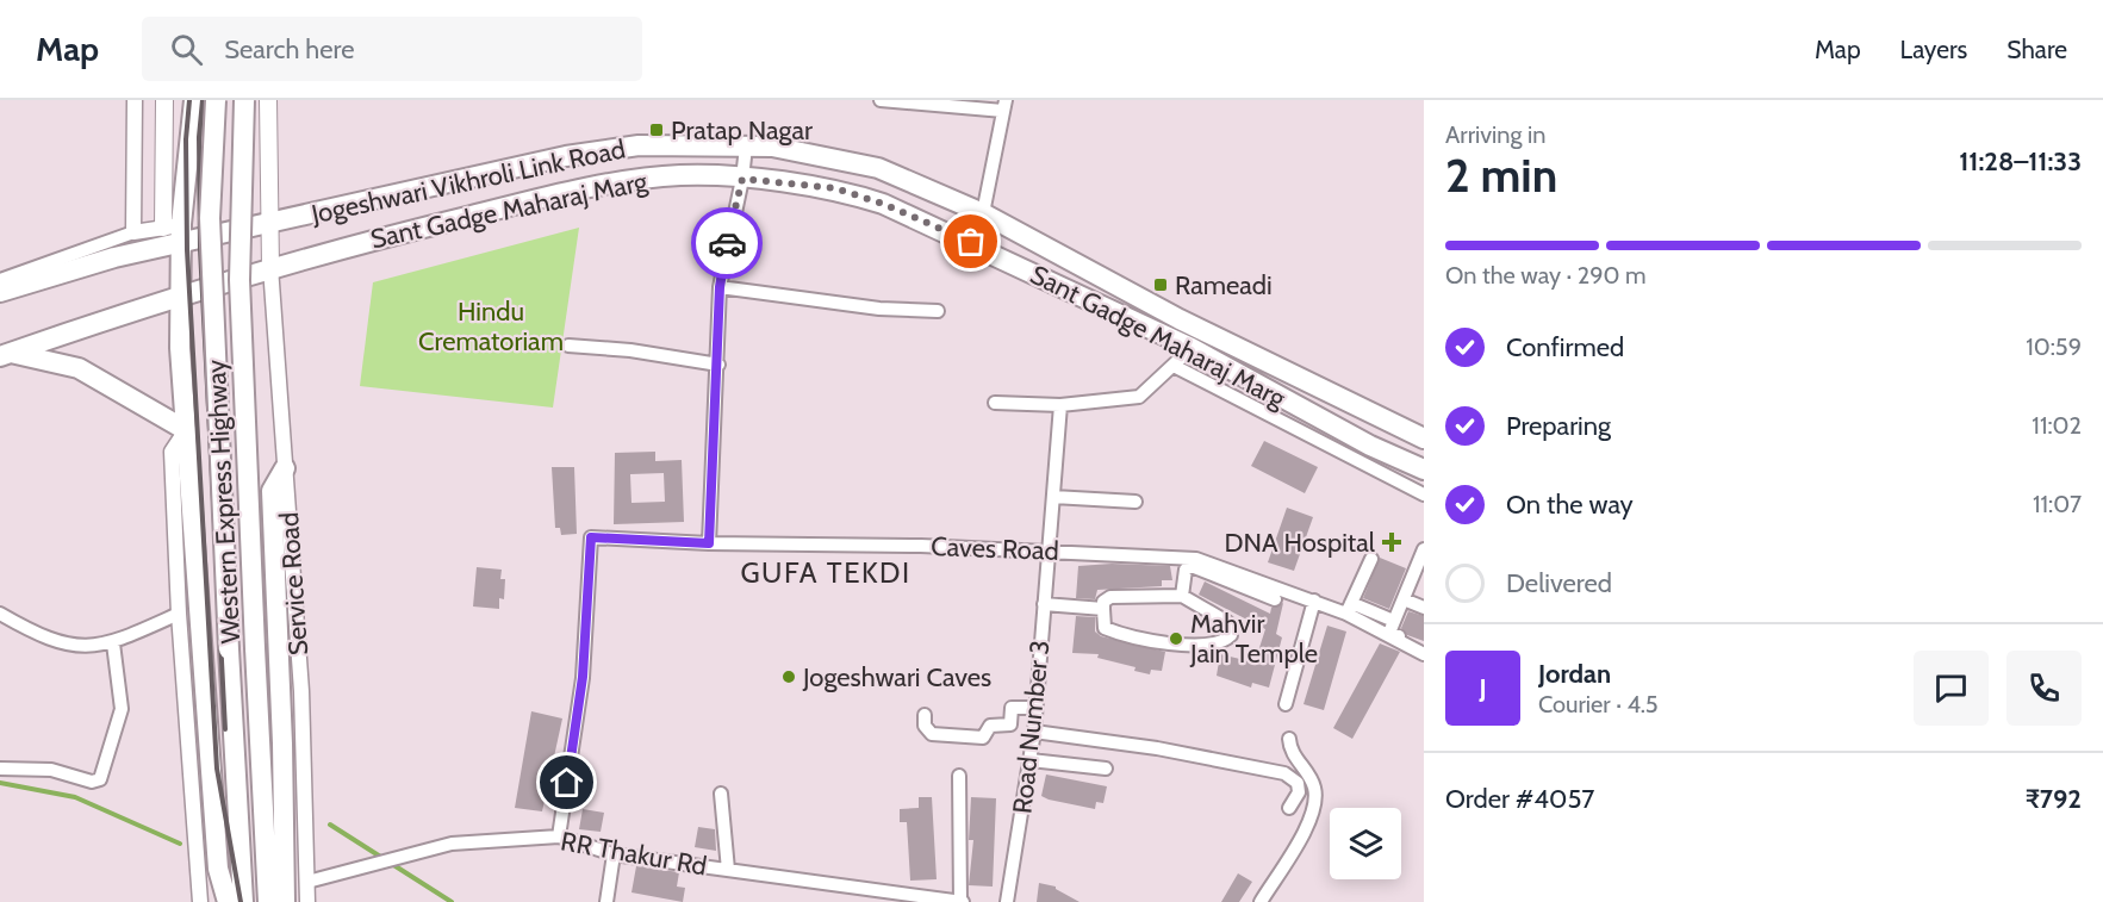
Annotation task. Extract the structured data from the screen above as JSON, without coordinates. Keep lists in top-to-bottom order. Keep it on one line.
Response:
{"streets":{"main road":["Jogeshwari Vikhroli Link Road","Sant Gadge Maharaj Marg","Western Express Highway"],"street":["Caves Road","Service Road","Road Number 3","RR Thakur Rd"]},"crossings":[["Sant Gadge Maharaj Marg","Service Road"],["Caves Road","Road Number 3"],["Caves Road","RR Thakur Rd"],["Service Road","RR Thakur Rd"]],"districts":["GUFA TEKDI"],"parks":["Hindu Crematoriam"],"places":{"transit":["Pratap Nagar","Rameadi"],"health":["DNA Hospital"],"other":["Mahvir Jain Temple","Jogeshwari Caves"]},"page":{"header":"Map","search":"Search here","nav":["Map","Layers","Share"],"heading":["2 min","Arriving in","11:28–11:33"],"panel":["Jordan","Courier · 4.5","Order #4057","₹792"],"bar":"On the way · 290 m","list":[["Confirmed","10:59"],["Preparing","11:02"],["On the way","11:07"],"Delivered"],"round":"J"}}
